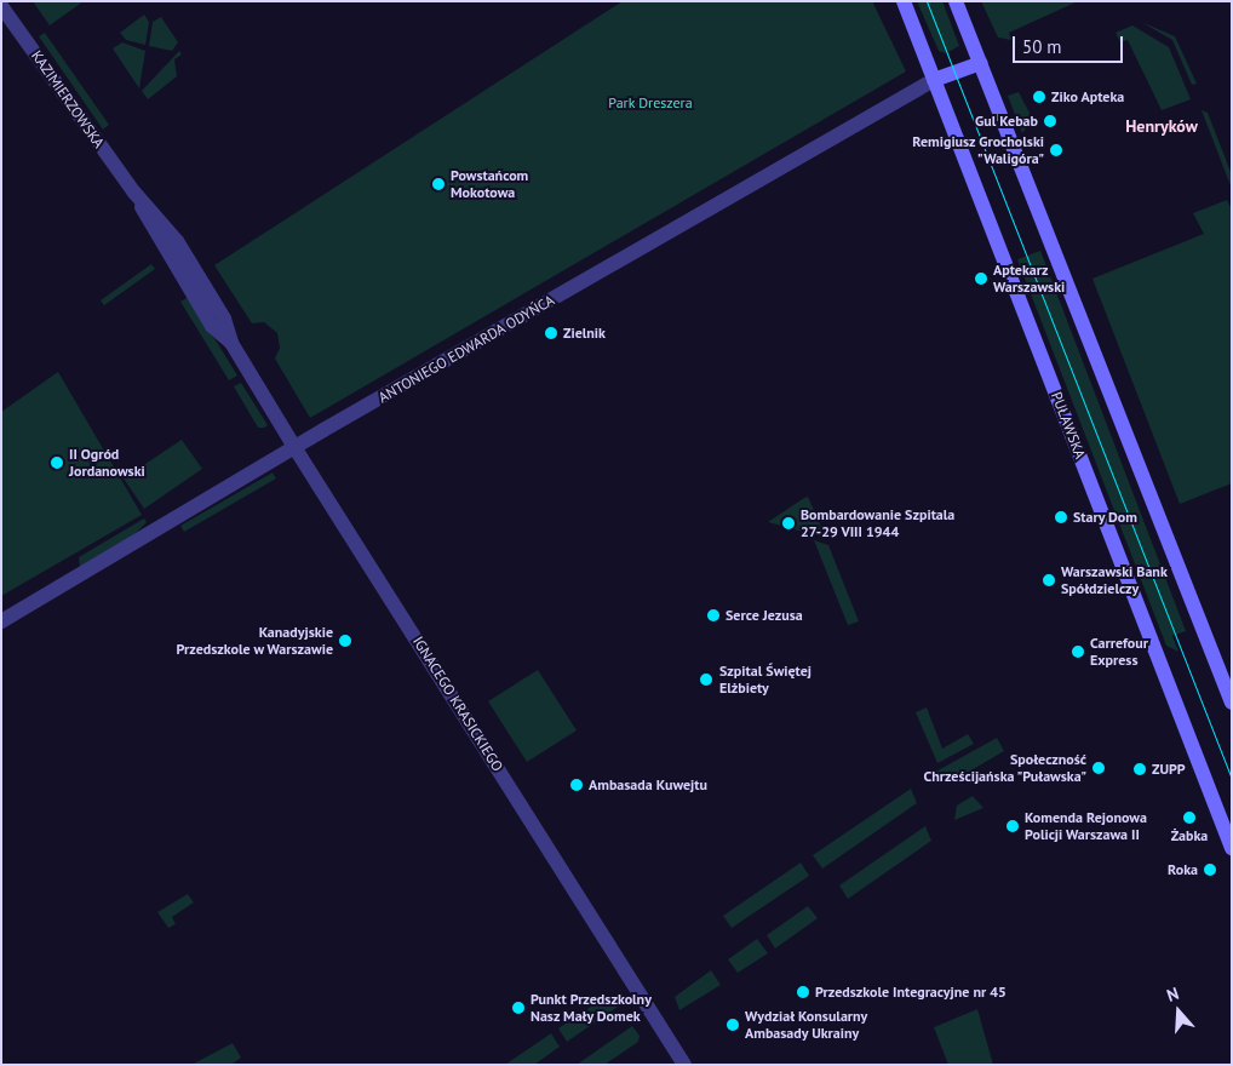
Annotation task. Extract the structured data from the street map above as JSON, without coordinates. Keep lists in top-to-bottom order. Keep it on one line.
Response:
{"streets":{"main road":["PUŁAWSKA"],"street":["KAZIMIERZOWSKA","ANTONIEGO EDWARDA ODYŃCA","IGNACEGO KRASICKIEGO"]},"crossings":[["KAZIMIERZOWSKA","IGNACEGO KRASICKIEGO"],["ANTONIEGO EDWARDA ODYŃCA","PUŁAWSKA"],["ANTONIEGO EDWARDA ODYŃCA","IGNACEGO KRASICKIEGO"]],"districts":["Henryków"],"parks":["Park Dreszera"],"places":["Ziko Apteka","Gul Kebab","Remigiusz Grocholski \"Waligóra\"","Powstańcom Mokotowa","Aptekarz Warszawski","Zielnik","II Ogród Jordanowski","Stary Dom","Bombardowanie Szpitala 27-29 VIII 1944","Warszawski Bank Spółdzielczy","Serce Jezusa","Kanadyjskie Przedszkole w Warszawie","Carrefour Express","Szpital Świętej Elżbiety","Społeczność Chrześcijańska \"Puławska\"","ZUPP","Ambasada Kuwejtu","Żabka","Komenda Rejonowa Policji Warszawa II","Roka","Przedszkole Integracyjne nr 45","Punkt Przedszkolny Nasz Mały Domek","Wydział Konsularny Ambasady Ukrainy"],"scale_bar":"50 m","north":"top"}
